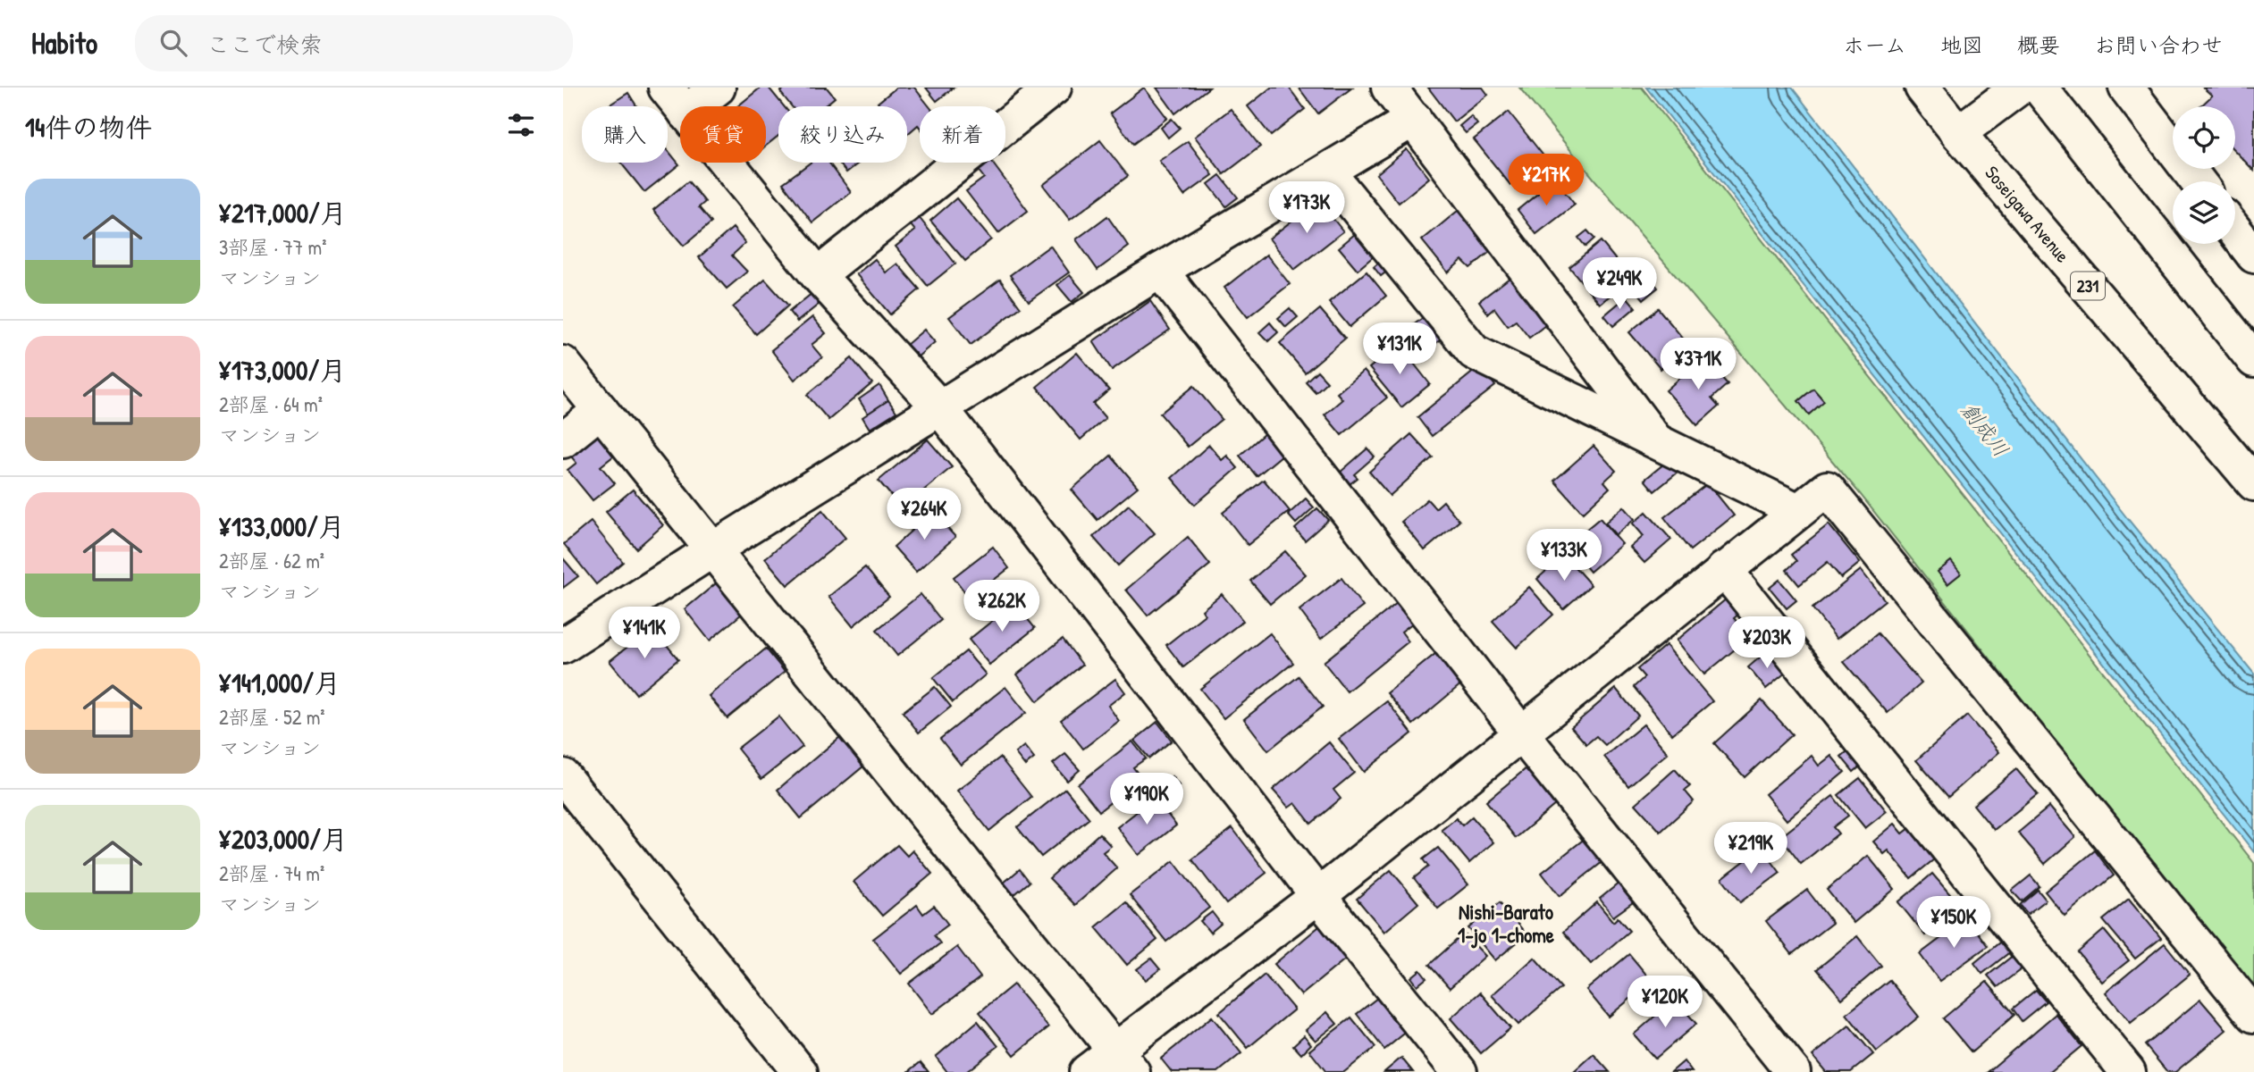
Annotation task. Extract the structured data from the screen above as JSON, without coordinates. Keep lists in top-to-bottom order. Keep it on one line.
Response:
{"streets":{"main road":["Soseigawa Avenue","231"]},"districts":["Nishi-Barato 1-jo 1-chome"],"water":["創成川"],"page":{"header":"Habito","search":"ここで検索","nav":["ホーム","地図","概要","お問い合わせ"],"heading":"14件の物件","chip":["購入","賃貸","絞り込み","新着"],"price":["¥217K","¥173K","¥249K","¥131K","¥371K","¥264K","¥133K","¥262K","¥141K","¥203K","¥190K","¥219K","¥150K","¥120K"],"list":[{"name":"¥217,000/月","note":"3部屋 · 77 m² · マンション"},{"name":"¥173,000/月","note":"2部屋 · 64 m² · マンション"},{"name":"¥133,000/月","note":"2部屋 · 62 m² · マンション"},{"name":"¥141,000/月","note":"2部屋 · 52 m² · マンション"},{"name":"¥203,000/月","note":"2部屋 · 74 m² · マンション"}]}}
